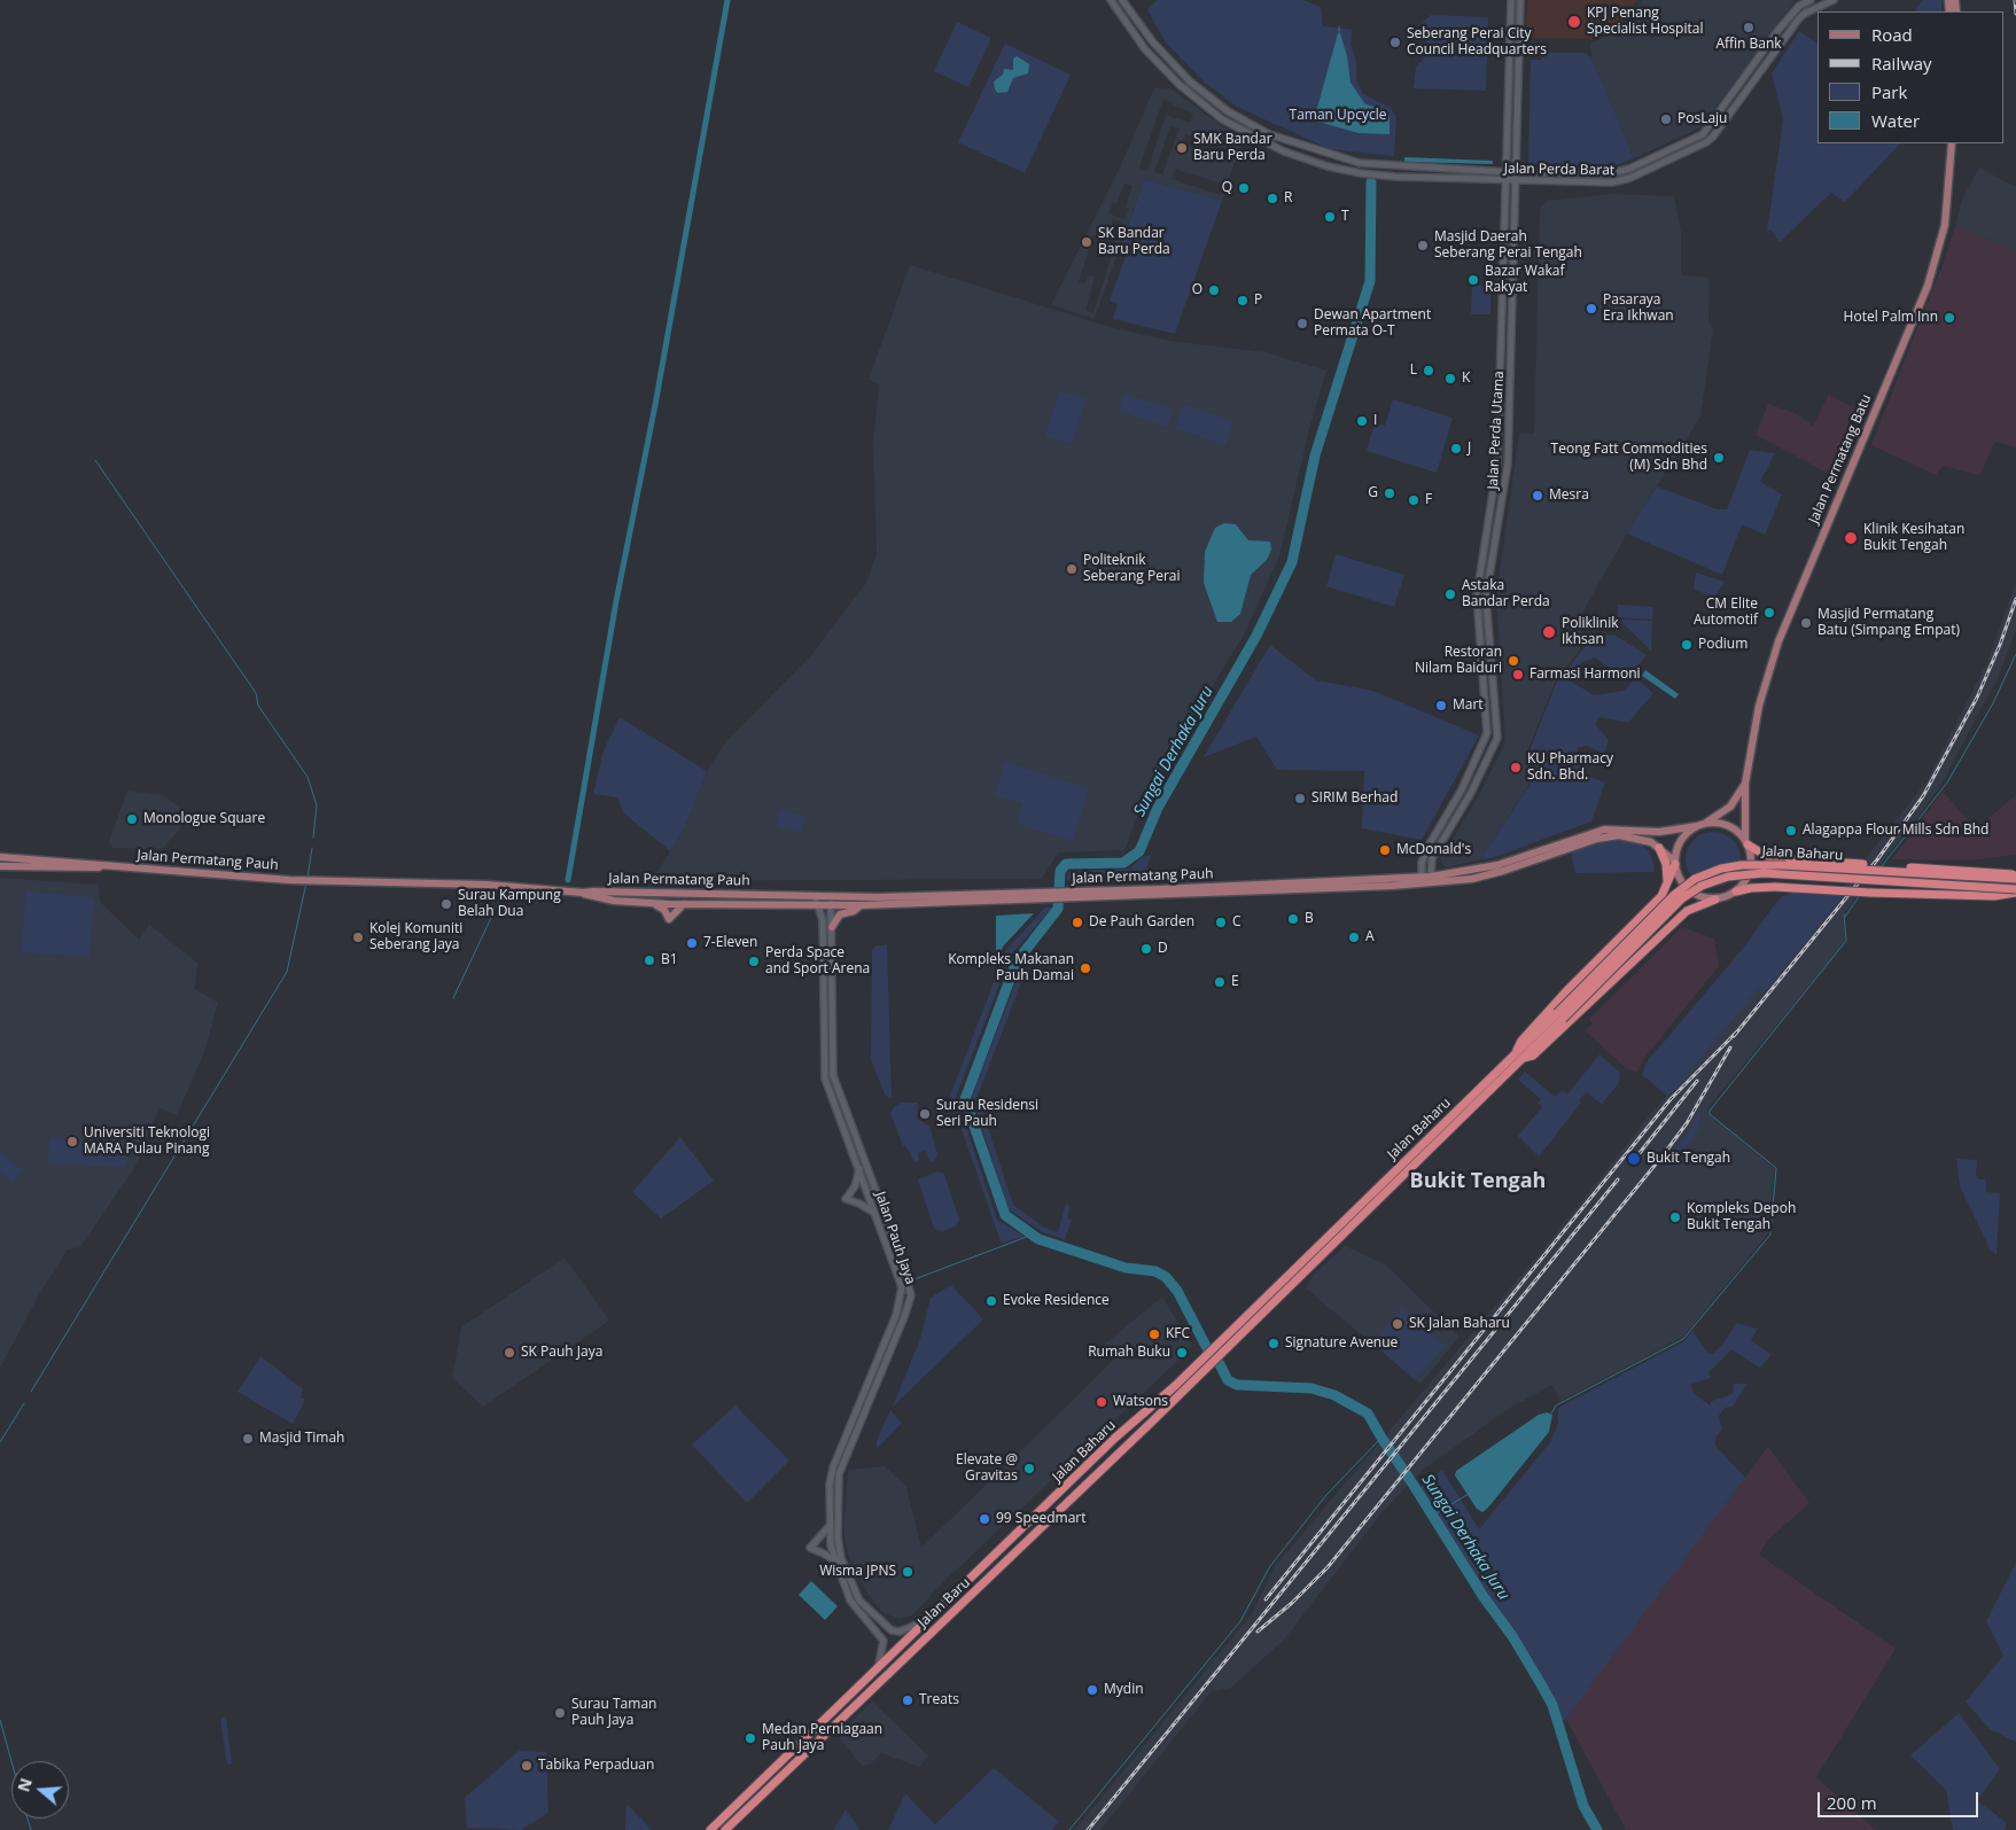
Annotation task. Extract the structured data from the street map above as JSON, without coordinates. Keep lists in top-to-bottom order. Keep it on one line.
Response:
{"streets":{"highway":["Jalan Baharu","Jalan Baru"],"main road":["Jalan Permatang Batu","Jalan Permatang Pauh"],"street":["Jalan Perda Barat","Jalan Perda Utama","Jalan Pauh Jaya"]},"crossings":[["Jalan Perda Barat","Jalan Perda Utama"],["Jalan Perda Utama","Jalan Permatang Pauh"],["Jalan Permatang Batu","Jalan Permatang Pauh"],["Jalan Baharu","Jalan Pauh Jaya"],["Jalan Baharu","Jalan Baru"],["Jalan Permatang Pauh","Jalan Pauh Jaya"],["Jalan Pauh Jaya","Jalan Baru"]],"districts":["Bukit Tengah"],"water":["Sungai Derhaka Juru"],"parks":["Taman Upcycle"],"places":["KPJ Penang Specialist Hospital","Affin Bank","Seberang Perai City Council Headquarters","PosLaju","SMK Bandar Baru Perda","Q","R","T","SK Bandar Baru Perda","Masjid Daerah Seberang Perai Tengah","Bazar Wakaf Rakyat","O","P","Pasaraya Era Ikhwan","Hotel Palm Inn","Dewan Apartment Permata O-T","L","K","I","J","Teong Fatt Commodities (M) Sdn Bhd","G","Mesra","F","Klinik Kesihatan Bukit Tengah","Politeknik Seberang Perai","Astaka Bandar Perda","CM Elite Automotif","Masjid Permatang Batu (Simpang Empat)","Poliklinik Ikhsan","Podium","Restoran Nilam Baiduri","Farmasi Harmoni","Mart","KU Pharmacy Sdn. Bhd.","SIRIM Berhad","Monologue Square","Alagappa Flour Mills Sdn Bhd","McDonald's","Surau Kampung Belah Dua","B","De Pauh Garden","C","Kolej Komuniti Seberang Jaya","A","7-Eleven","D","B1","Perda Space and Sport Arena","Kompleks Makanan Pauh Damai","E","Surau Residensi Seri Pauh","Universiti Teknologi MARA Pulau Pinang","Bukit Tengah","Kompleks Depoh Bukit Tengah","Evoke Residence","SK Jalan Baharu","KFC","Signature Avenue","SK Pauh Jaya","Rumah Buku","Watsons","Masjid Timah","Elevate @ Gravitas","99 Speedmart","Wisma JPNS","Mydin","Treats","Surau Taman Pauh Jaya","Medan Perniagaan Pauh Jaya","Tabika Perpaduan"],"legend":["Road","Railway","Park","Water"],"scale_bar":"200 m","north":"left"}
